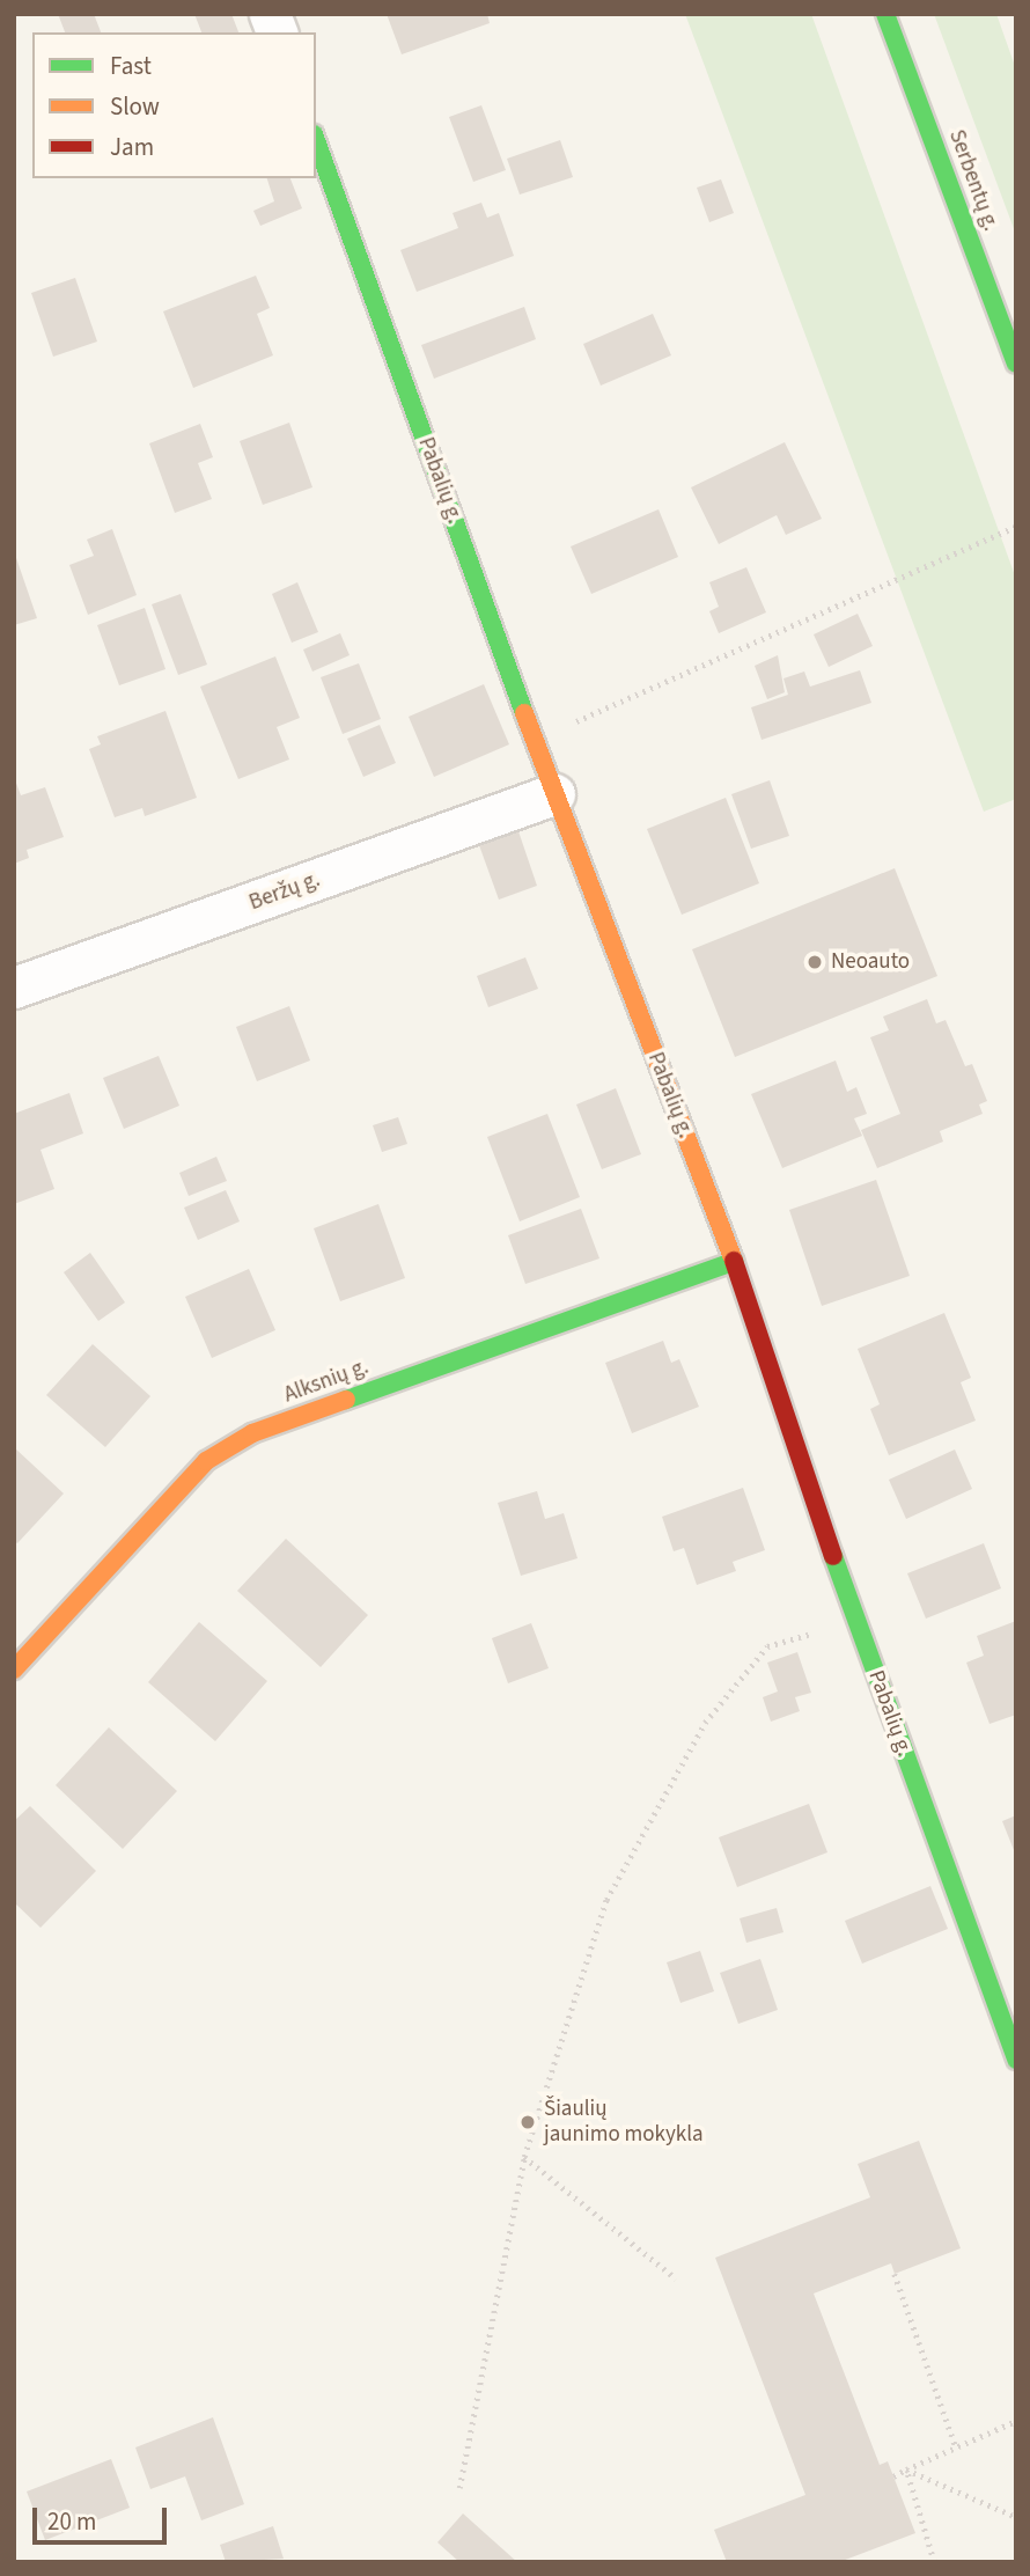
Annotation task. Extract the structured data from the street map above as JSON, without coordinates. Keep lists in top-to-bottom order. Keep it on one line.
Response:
{"streets":{"street":["Serbentų g.","Pabalių g.","Beržų g.","Alksnių g."]},"crossings":[["Pabalių g.","Beržų g."],["Pabalių g.","Alksnių g."]],"places":["Neoauto","Šiaulių jaunimo mokykla"],"legend":["Fast","Slow","Jam"],"scale_bar":"20 m"}
